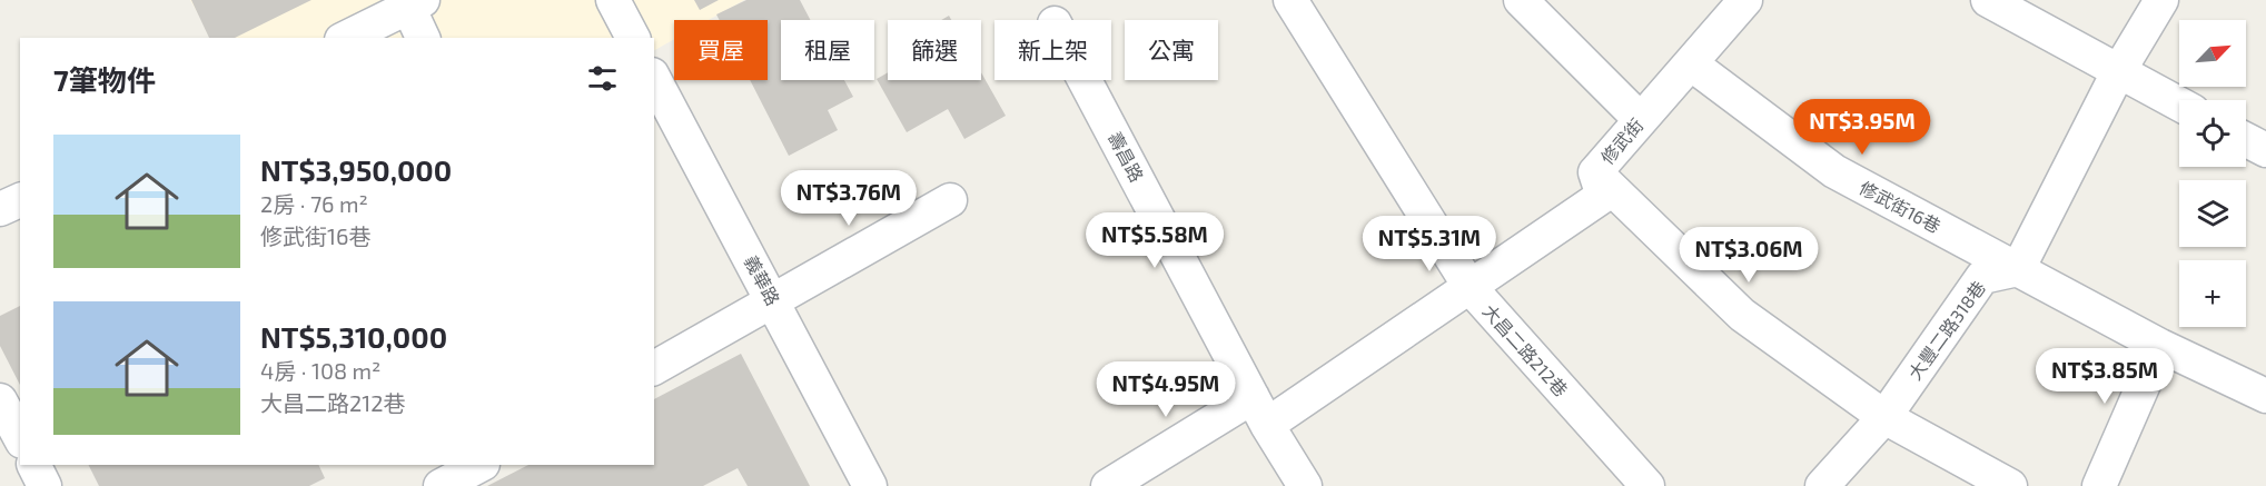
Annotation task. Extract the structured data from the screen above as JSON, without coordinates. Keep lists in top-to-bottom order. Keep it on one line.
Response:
{"streets":{"street":["修武街","壽昌路","修武街16巷","義華路","大豐二路318巷","大昌二路212巷"]},"crossings":[["修武街","修武街16巷"],["修武街","大昌二路212巷"],["修武街16巷","大豐二路318巷"]],"north":"top right","page":{"map_buttons":"+","chip":["買屋","租屋","篩選","新上架","公寓"],"heading":"7筆物件","price":["NT$3.95M","NT$3.76M","NT$5.58M","NT$5.31M","NT$3.06M","NT$3.85M","NT$4.95M"],"list":[{"name":"NT$3,950,000","note":"2房 · 76 m² · 修武街16巷"},{"name":"NT$5,310,000","note":"4房 · 108 m² · 大昌二路212巷"}]}}
